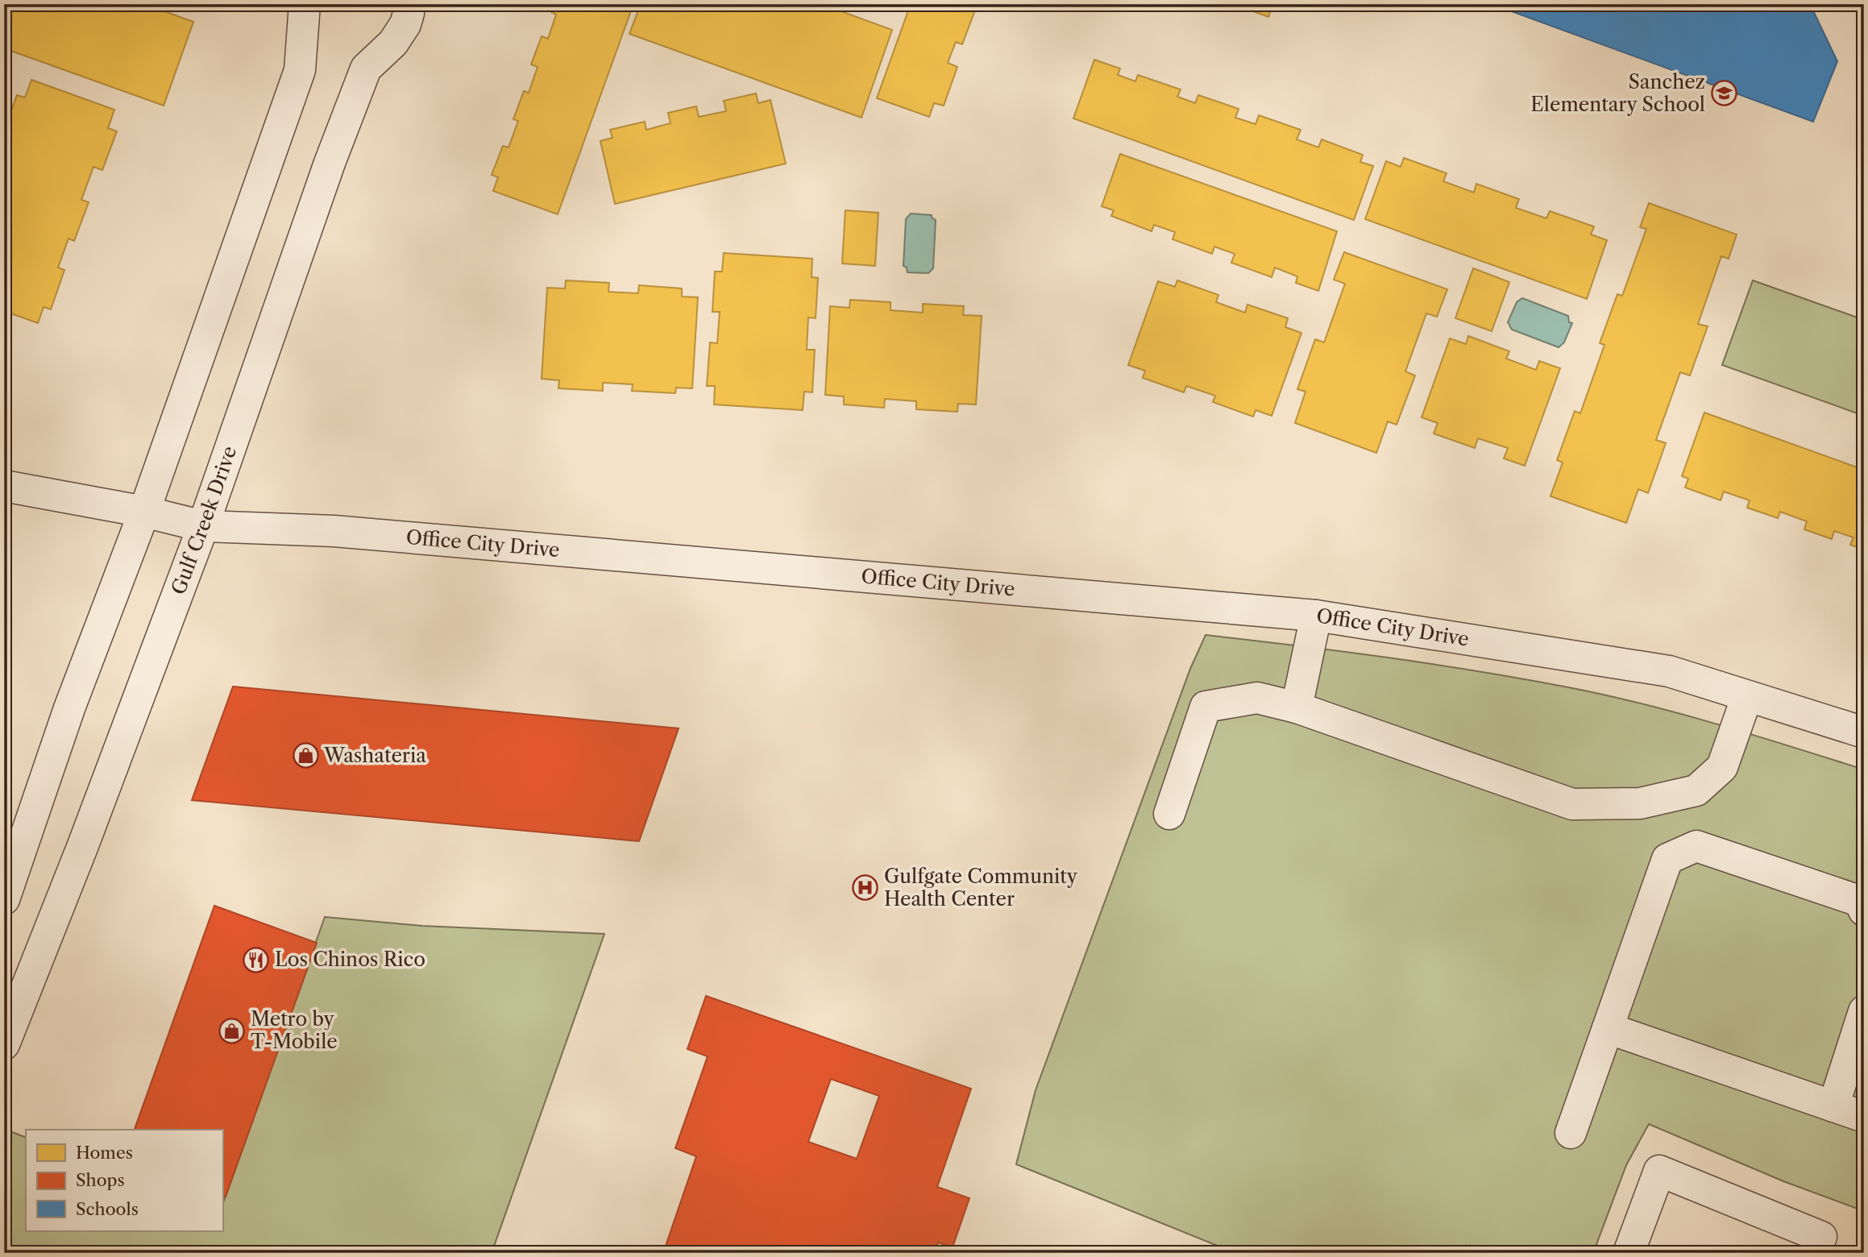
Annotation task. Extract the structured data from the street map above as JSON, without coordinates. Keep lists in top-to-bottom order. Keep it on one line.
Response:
{"streets":{"street":["Gulf Creek Drive","Office City Drive"]},"crossings":[["Gulf Creek Drive","Office City Drive"]],"places":{"school or university":["Sanchez Elementary School"],"shop":["Washateria","Metro by T-Mobile"],"hospital":["Gulfgate Community Health Center"],"restaurant":["Los Chinos Rico"]},"legend":["Homes","Shops","Schools"]}
